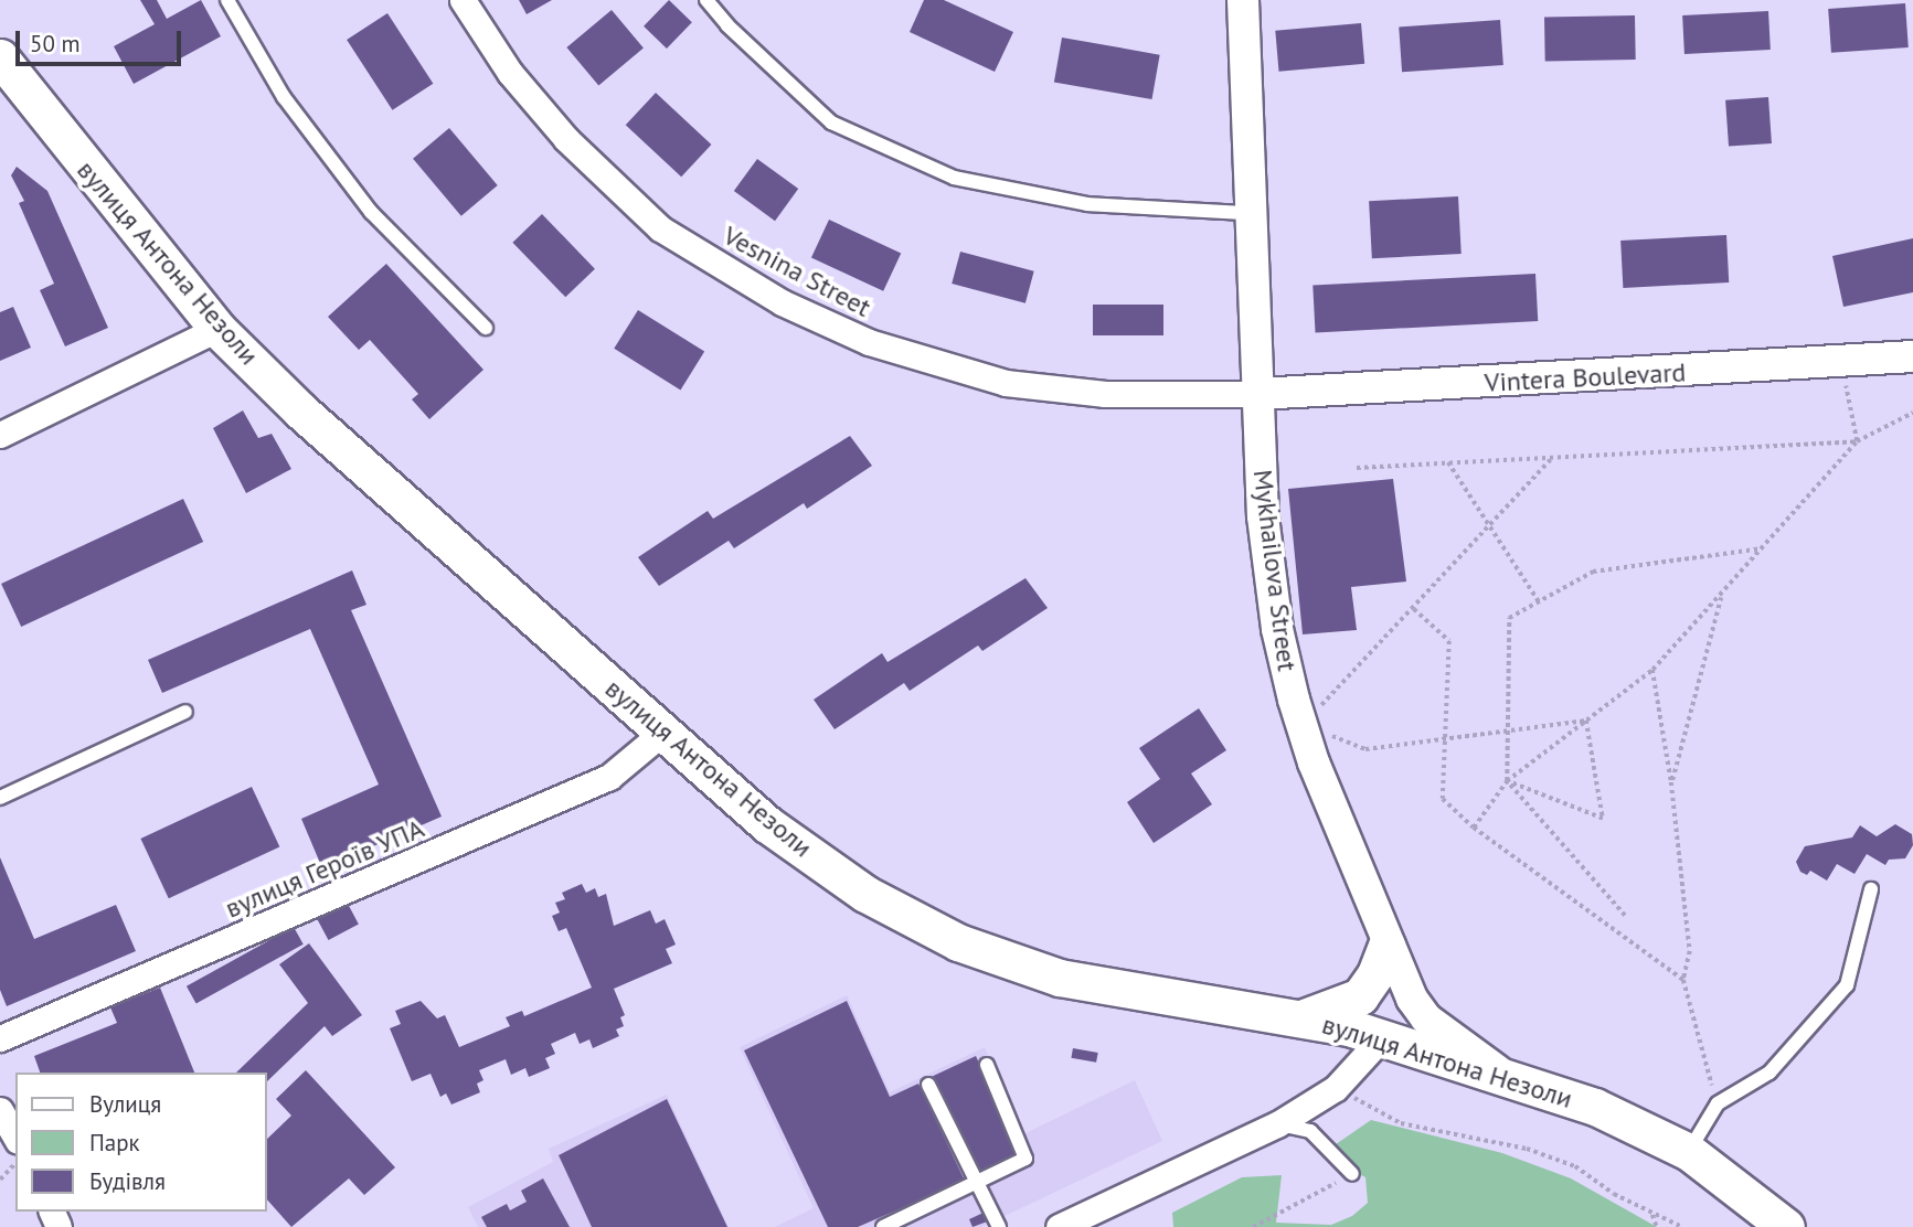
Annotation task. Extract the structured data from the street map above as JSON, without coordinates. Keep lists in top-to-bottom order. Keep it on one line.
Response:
{"streets":{"main road":["вулиця Антона Незоли"],"street":["Vesnina Street","Vintera Boulevard","Mykhailova Street","вулиця Героїв УПА"]},"crossings":[["вулиця Антона Незоли","Mykhailova Street"],["вулиця Антона Незоли","вулиця Героїв УПА"],["Vesnina Street","Vintera Boulevard"],["Vesnina Street","Mykhailova Street"],["Vintera Boulevard","Mykhailova Street"]],"legend":["Вулиця","Парк","Будівля"],"scale_bar":"50 m"}
